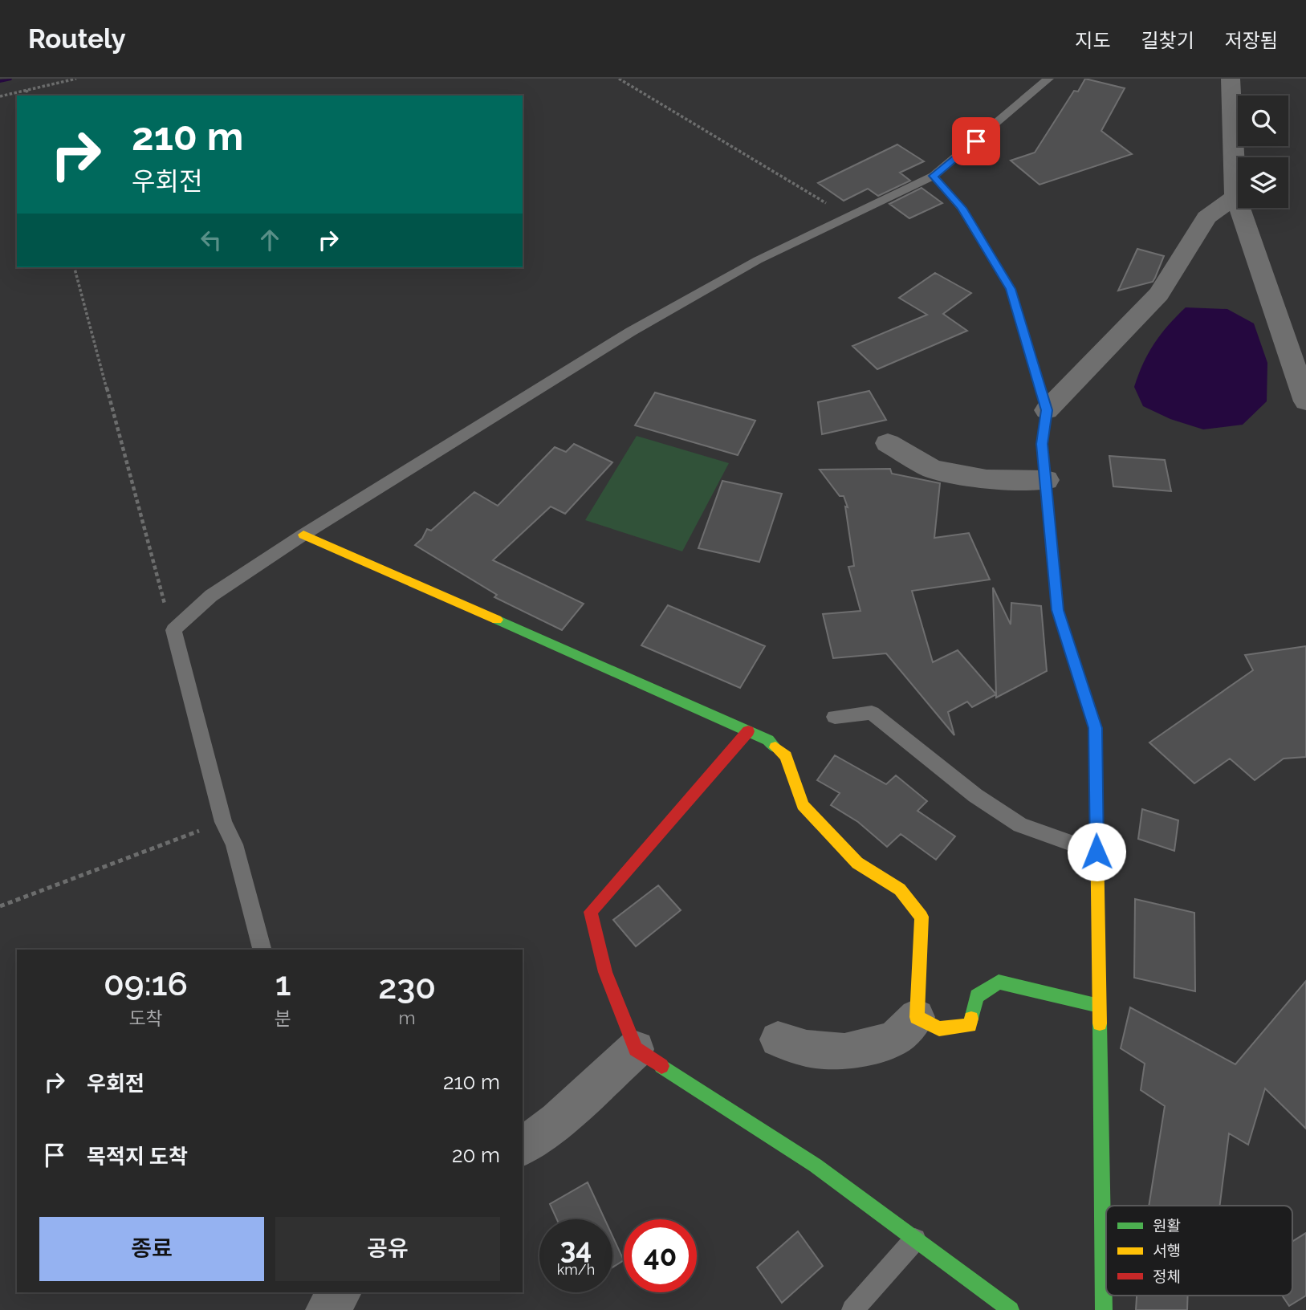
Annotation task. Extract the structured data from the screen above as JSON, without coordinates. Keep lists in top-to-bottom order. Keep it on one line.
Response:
{"legend":["원활","서행","정체"],"page":{"header":"Routely","nav":["지도","길찾기","저장됨"],"turn":["210 m","우회전"],"eta":["09:16","도착","1","분","230","m"],"list":[{"name":"우회전","value":"210 m"},{"name":"목적지 도착","value":"20 m"}],"buttons":["종료","공유"],"speed":"34 km/h","limit":"40"}}
